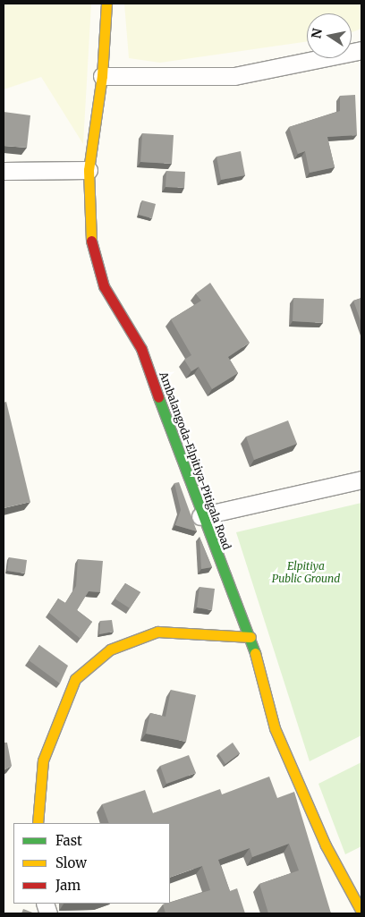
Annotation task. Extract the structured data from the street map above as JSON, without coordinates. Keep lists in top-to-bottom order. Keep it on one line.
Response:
{"streets":{"main road":["Ambalangoda-Elpitiya-Pitigala Road"]},"parks":["Elpitiya Public Ground"],"legend":["Fast","Slow","Jam"],"north":"left"}
